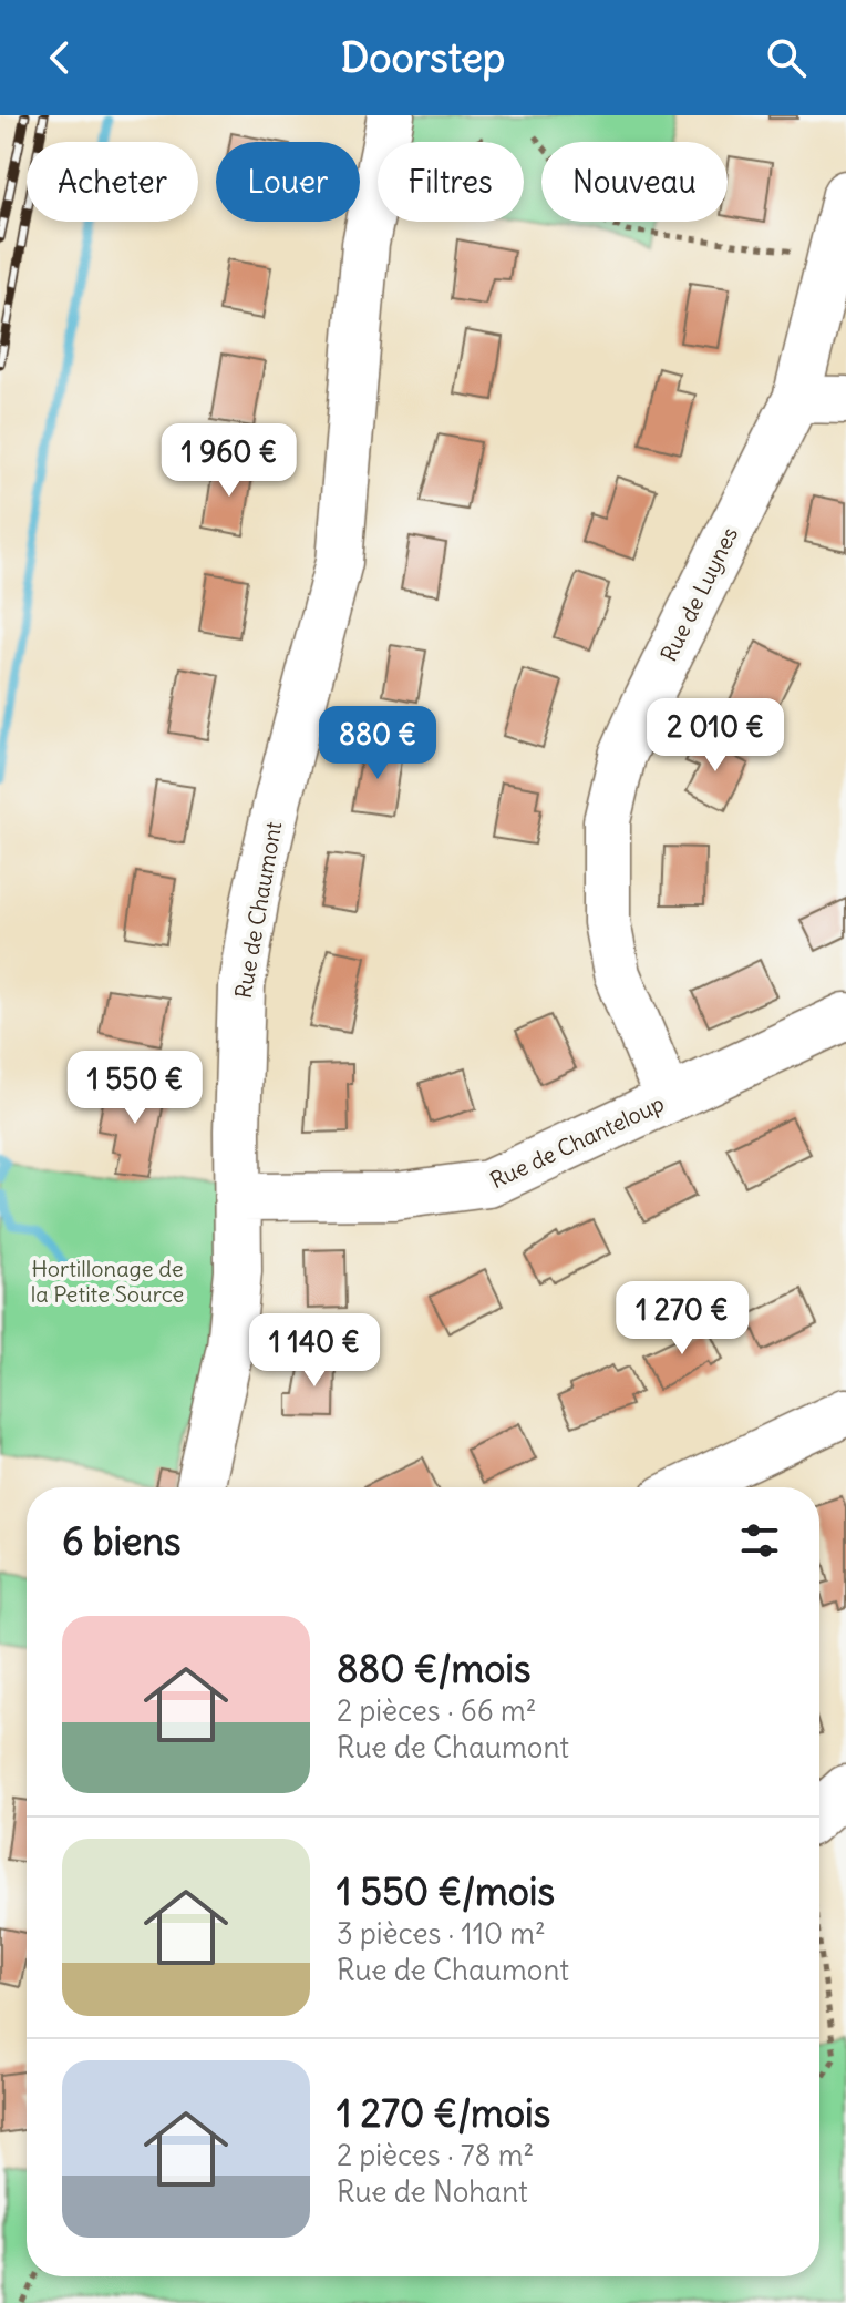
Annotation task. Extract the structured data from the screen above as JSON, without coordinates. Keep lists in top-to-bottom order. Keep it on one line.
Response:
{"streets":{"street":["Rue de Luynes","Rue de Chaumont","Rue de Chanteloup"]},"crossings":[["Rue de Luynes","Rue de Chanteloup"],["Rue de Chaumont","Rue de Chanteloup"]],"parks":["Hortillonage de la Petite Source"],"page":{"header":"Doorstep","chip":["Acheter","Louer","Filtres","Nouveau"],"price":["1 960 €","2 010 €","880 €","1 550 €","1 270 €","1 140 €"],"heading":"6 biens","list":[{"name":"880 €/mois","note":"2 pièces · 66 m² · Rue de Chaumont"},{"name":"1 550 €/mois","note":"3 pièces · 110 m² · Rue de Chaumont"},{"name":"1 270 €/mois","note":"2 pièces · 78 m² · Rue de Nohant"}]}}
